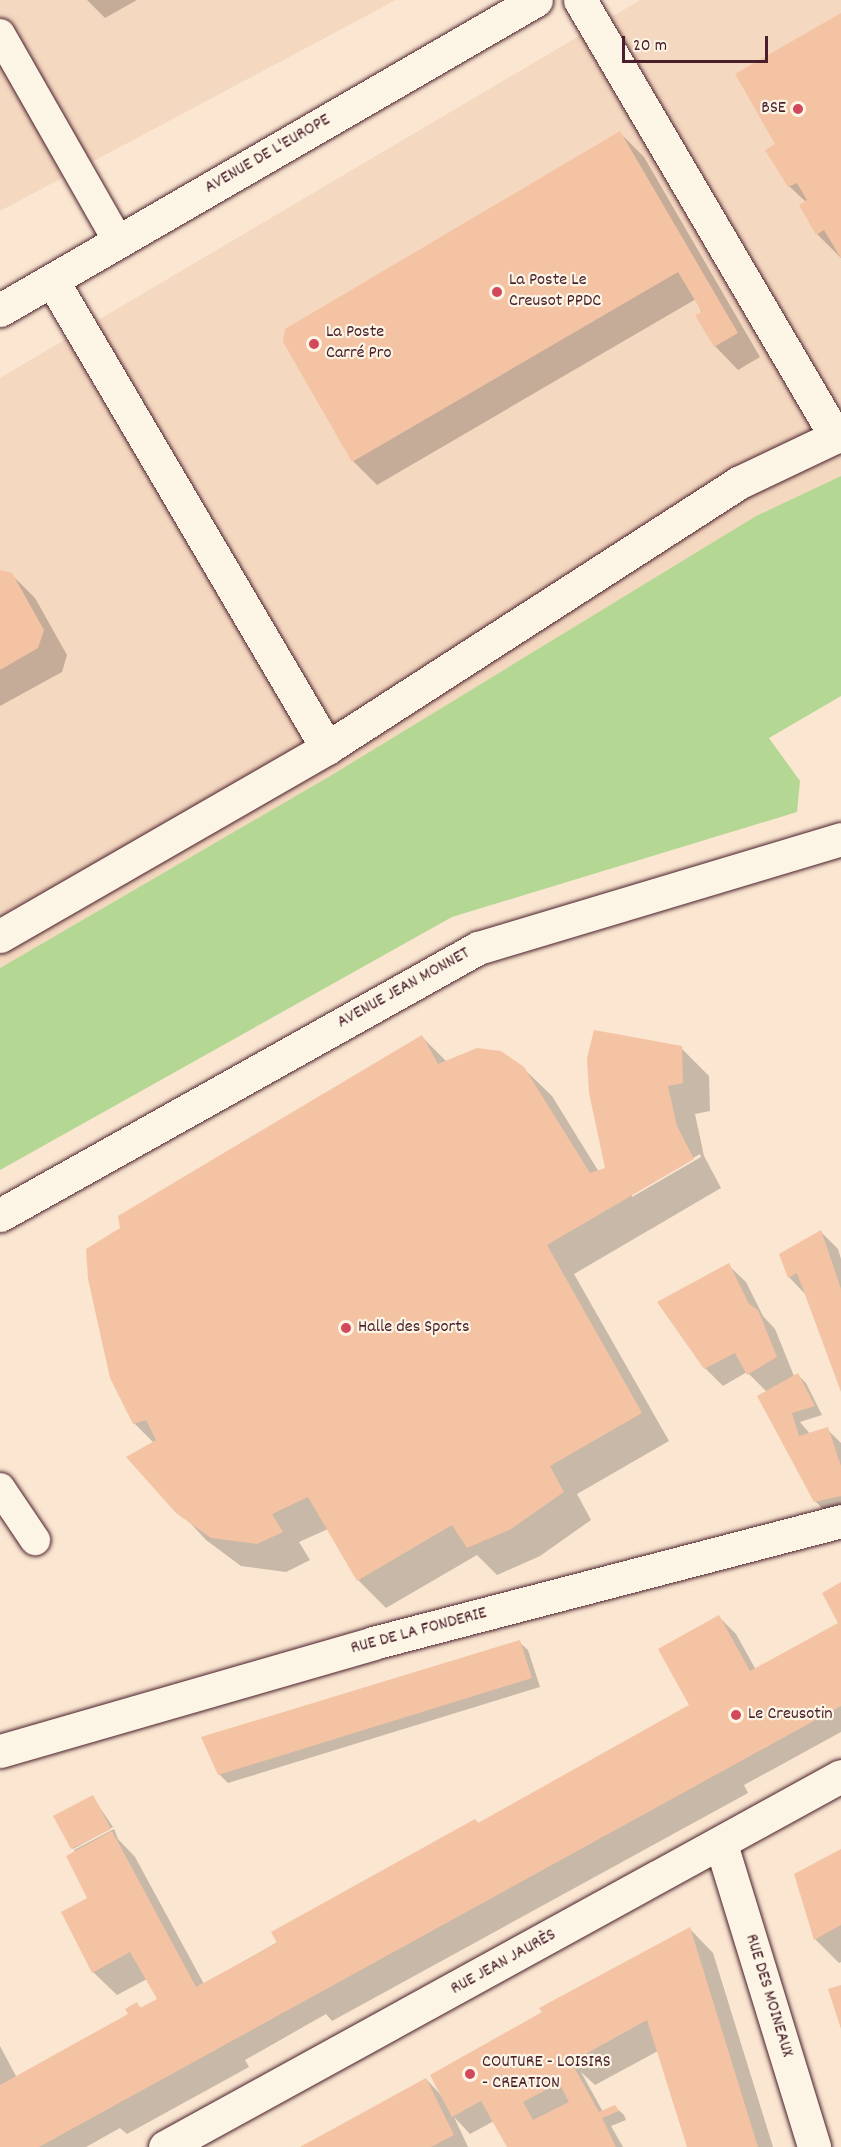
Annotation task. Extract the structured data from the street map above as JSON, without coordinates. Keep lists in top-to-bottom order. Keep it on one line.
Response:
{"streets":{"street":["AVENUE DE L'EUROPE","AVENUE JEAN MONNET","RUE DE LA FONDERIE","RUE JEAN JAURÈS","RUE DES MOINEAUX"]},"crossings":[["RUE JEAN JAURÈS","RUE DES MOINEAUX"]],"places":["BSE","La Poste Le Creusot PPDC","La Poste Carré Pro","Halle des Sports","Le Creusotin","COUTURE - LOISIRS - CREATION"],"scale_bar":"20 m"}
